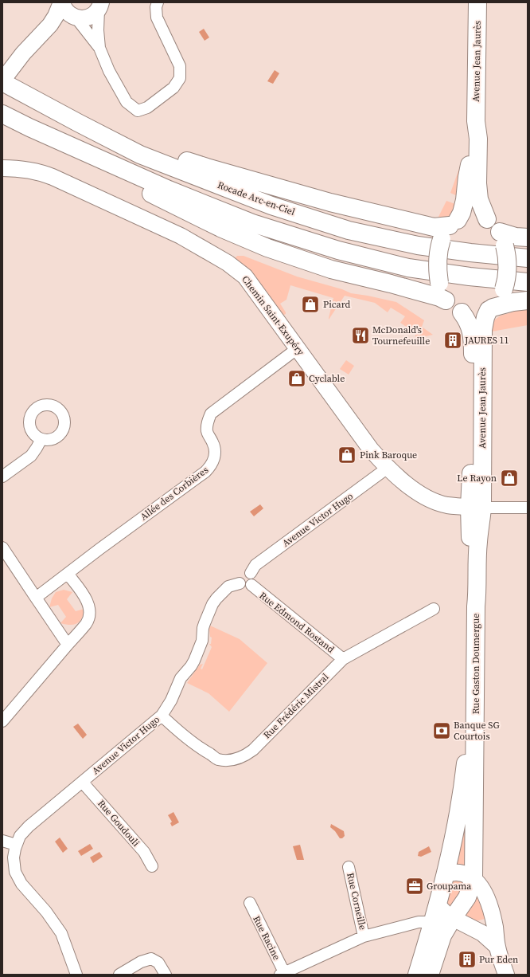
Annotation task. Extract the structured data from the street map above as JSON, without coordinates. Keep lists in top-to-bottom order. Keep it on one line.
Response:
{"streets":{"main road":["Avenue Jean Jaurès","Rocade Arc-en-Ciel","Rue Gaston Doumergue"],"street":["Chemin Saint-Exupéry","Allée des Corbières","Avenue Victor Hugo","Rue Edmond Rostand","Rue Frédéric Mistral","Rue Goudouli","Rue Corneille","Rue Racine"]},"crossings":[["Avenue Jean Jaurès","Chemin Saint-Exupéry"],["Avenue Jean Jaurès","Rue Gaston Doumergue"],["Chemin Saint-Exupéry","Allée des Corbières"],["Chemin Saint-Exupéry","Avenue Victor Hugo"],["Chemin Saint-Exupéry","Rue Gaston Doumergue"],["Avenue Victor Hugo","Rue Edmond Rostand"],["Avenue Victor Hugo","Rue Frédéric Mistral"],["Avenue Victor Hugo","Rue Goudouli"],["Rue Edmond Rostand","Rue Frédéric Mistral"]],"places":{"shop":["Picard","Cyclable","Pink Baroque","Le Rayon"],"restaurant":["McDonald's Tournefeuille"],"building":["JAURES 11","Pur Eden"],"bank":["Banque SG Courtois"],"office":["Groupama"]}}
